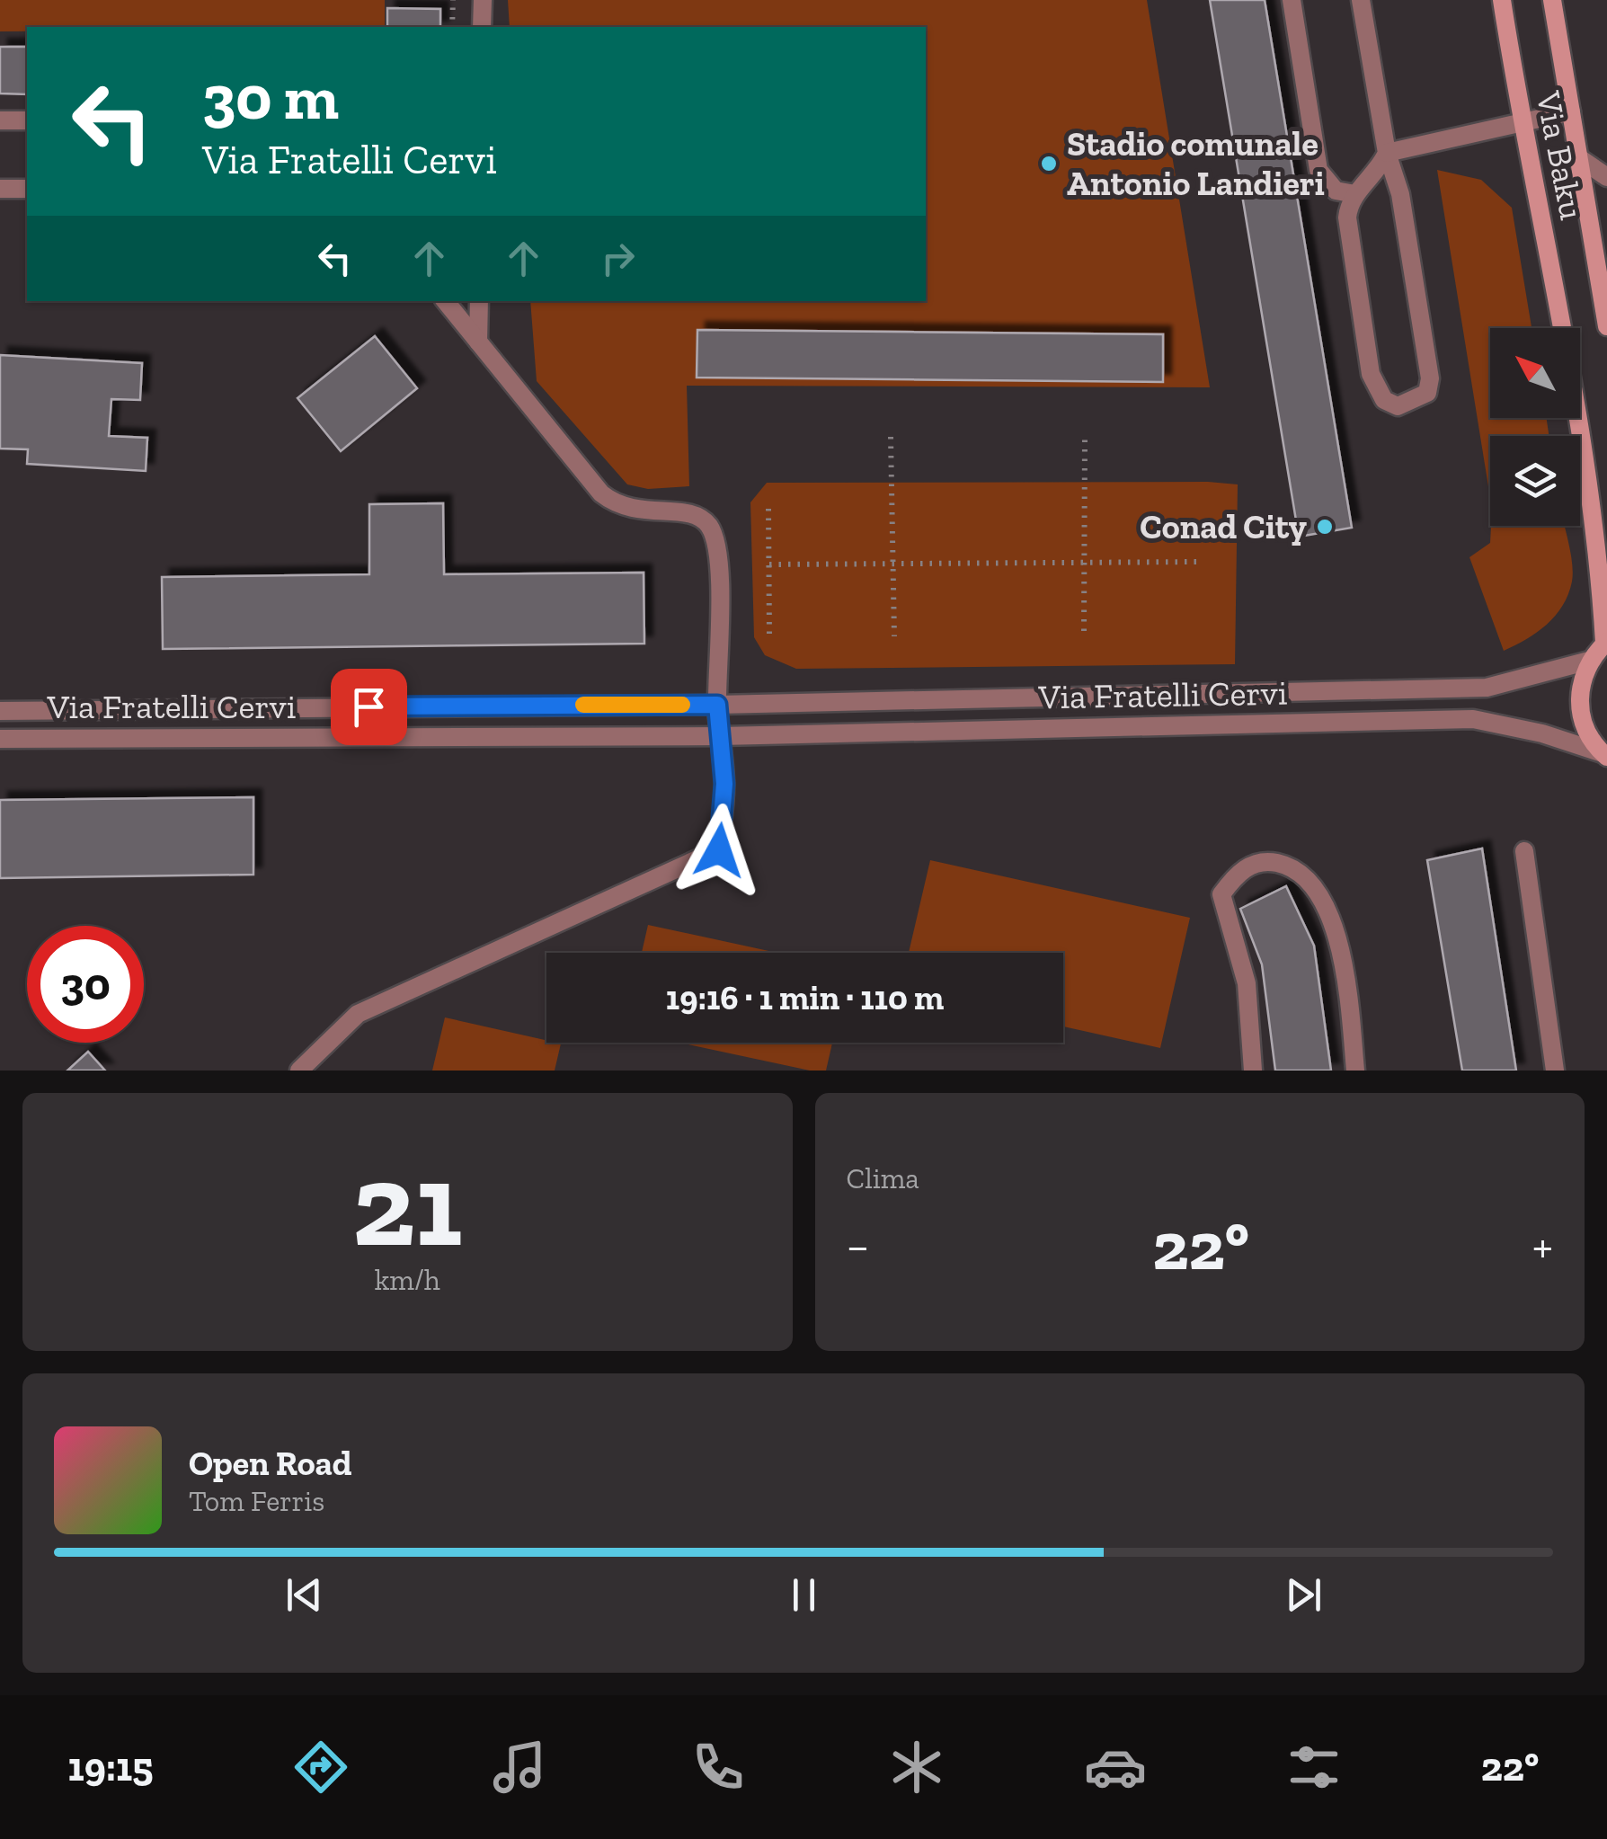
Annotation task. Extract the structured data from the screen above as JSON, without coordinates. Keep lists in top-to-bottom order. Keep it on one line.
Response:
{"streets":{"main road":["Via Baku"],"street":["Via Fratelli Cervi"]},"places":["Stadio comunale Antonio Landieri","Conad City"],"north":"top left","page":{"turn":["30 m","Via Fratelli Cervi"],"limit":"30","trip":"19:16 · 1 min · 110 m","tile":[["21","km/h"],"Clima"],"heat":["−","22°","+"],"song":["Open Road","Tom Ferris"],"tabs":["19:15","22°"]}}
